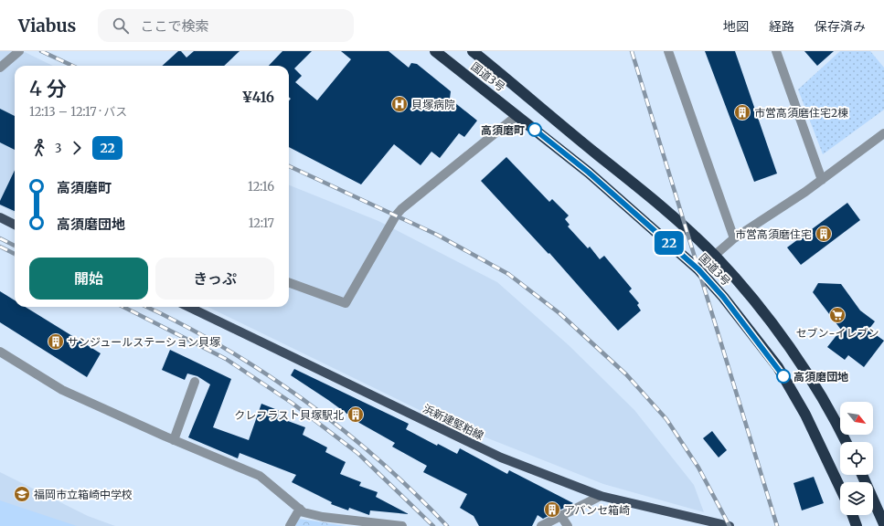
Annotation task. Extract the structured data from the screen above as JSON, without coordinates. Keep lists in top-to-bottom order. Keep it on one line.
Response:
{"streets":{"highway":["国道3号"],"main road":["浜新建堅粕線"]},"places":{"hospital":["貝塚病院"],"building":["市営高須磨住宅2棟","市営高須磨住宅","サンジュールステーション貝塚","クレフラスト貝塚駅北","アバンセ箱崎"],"other":["高須磨町","高須磨団地"],"supermarket":["セブン-イレブン"],"school or university":["福岡市立箱崎中学校"]},"lines":["bus line 22"],"north":"bottom right","page":{"header":"Viabus","search":"ここで検索","nav":["地図","経路","保存済み"],"on_map":"22","heading":["4 分","12:13 – 12:17 · バス","¥416"],"legs":["3","22"],"list":[{"name":"高須磨町","value":"12:16"},{"name":"高須磨団地","value":"12:17"}],"buttons":["開始","きっぷ"]}}
